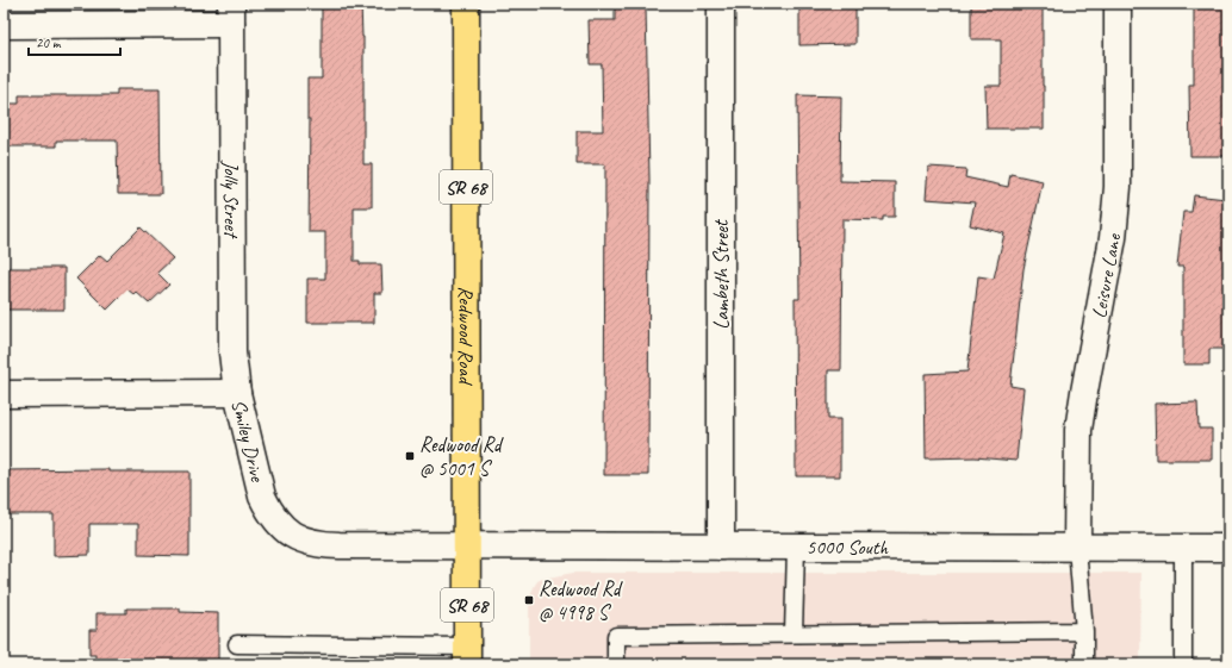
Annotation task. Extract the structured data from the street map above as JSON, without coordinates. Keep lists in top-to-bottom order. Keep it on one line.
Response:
{"streets":{"main road":["SR 68","Redwood Road"],"street":["Jolly Street","Lambeth Street","Leisure Lane","Smiley Drive","5000 South"]},"crossings":[["Jolly Street","Smiley Drive"],["Lambeth Street","5000 South"],["Leisure Lane","5000 South"],["Redwood Road","Smiley Drive"],["Redwood Road","5000 South"],["Smiley Drive","5000 South"]],"places":{"transit":["Redwood Rd @ 5001 S","Redwood Rd @ 4998 S"]},"scale_bar":"20 m"}
